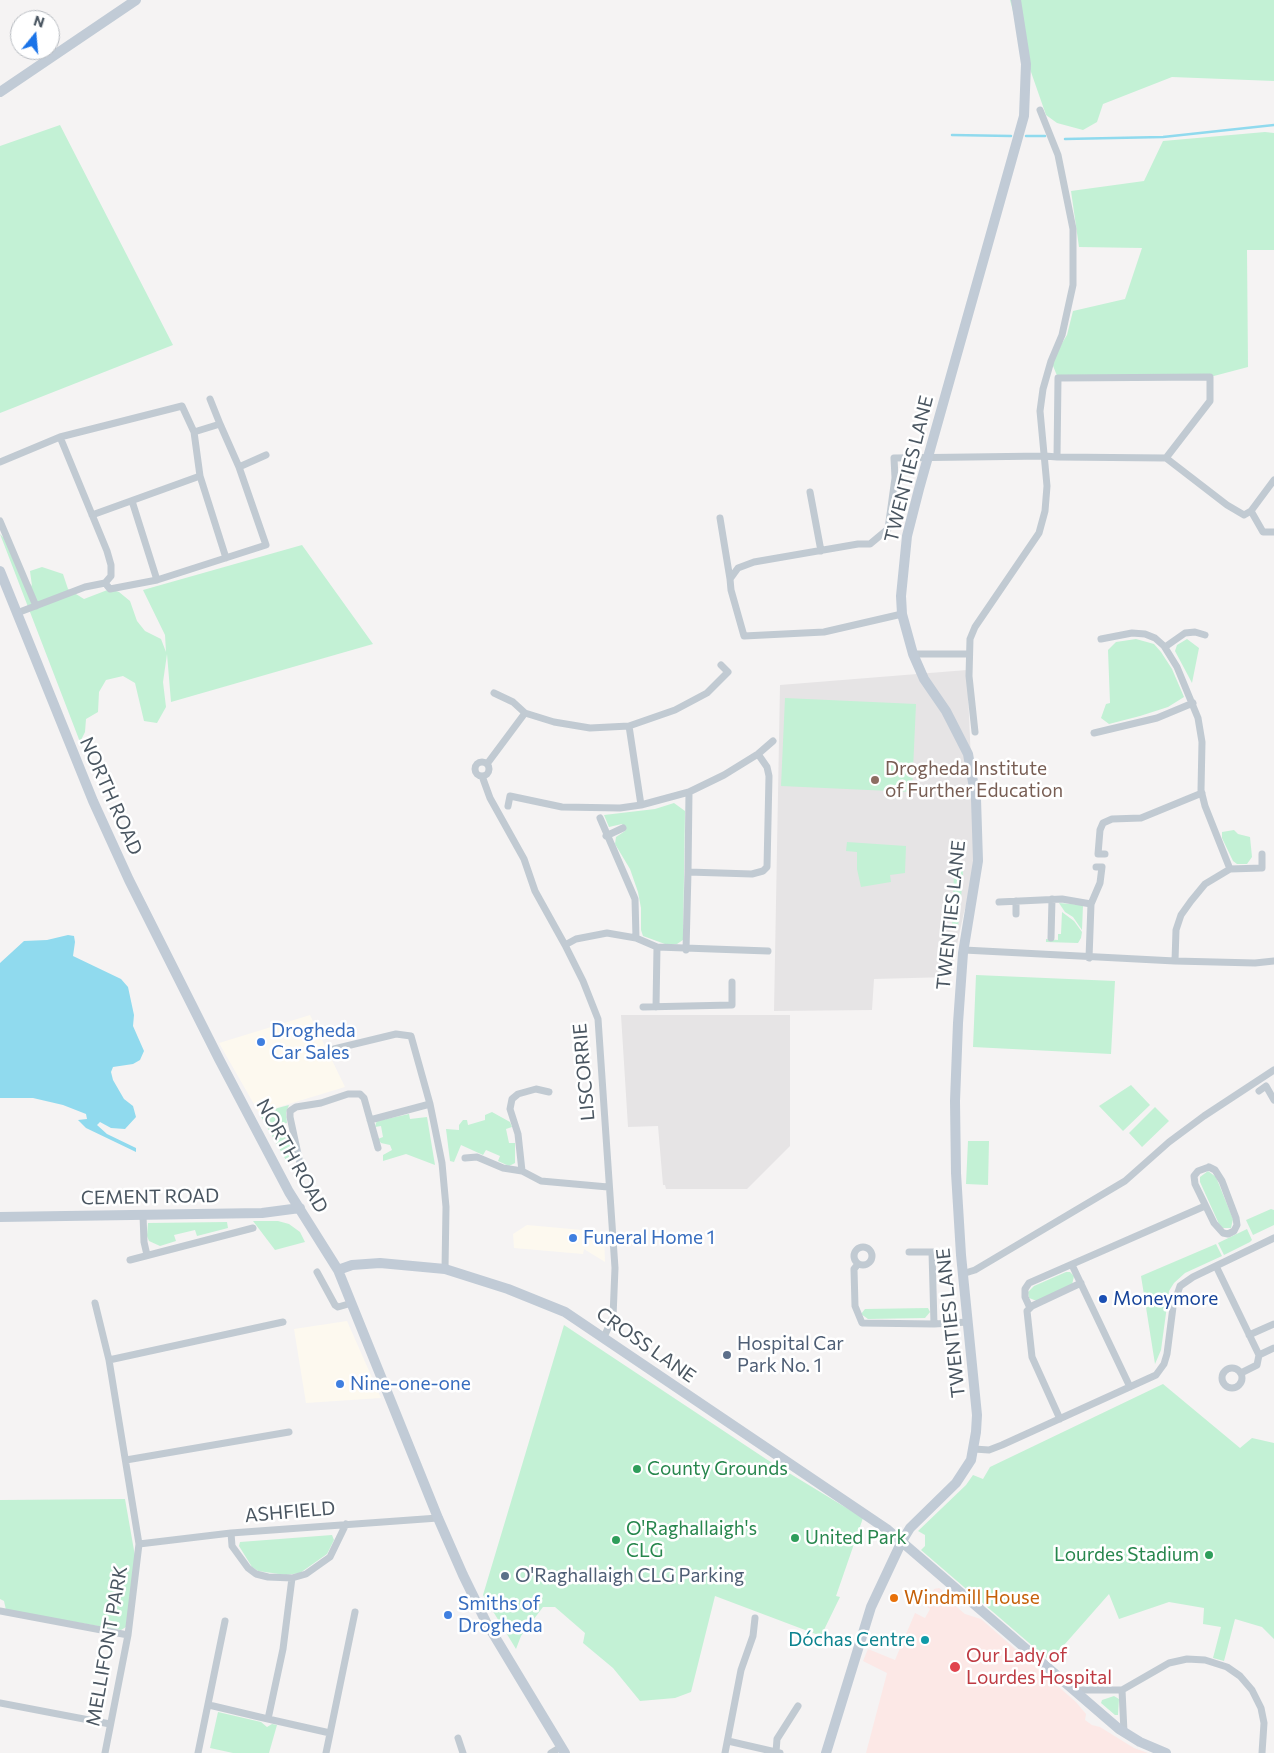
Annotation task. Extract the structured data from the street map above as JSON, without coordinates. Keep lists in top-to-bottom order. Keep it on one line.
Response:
{"streets":{"street":["TWENTIES LANE","NORTH ROAD","LISCORRIE","CEMENT ROAD","CROSS LANE","ASHFIELD","MELLIFONT PARK"]},"crossings":[["TWENTIES LANE","CROSS LANE"],["NORTH ROAD","CEMENT ROAD"],["NORTH ROAD","CROSS LANE"],["NORTH ROAD","ASHFIELD"],["LISCORRIE","CROSS LANE"],["ASHFIELD","MELLIFONT PARK"]],"places":["Drogheda Institute of Further Education","Drogheda Car Sales","Funeral Home 1","Moneymore","Hospital Car Park No. 1","Nine-one-one","County Grounds","United Park","O'Raghallaigh's CLG","Lourdes Stadium","O'Raghallaigh CLG Parking","Windmill House","Smiths of Drogheda","Dóchas Centre","Our Lady of Lourdes Hospital"],"north":"top"}
